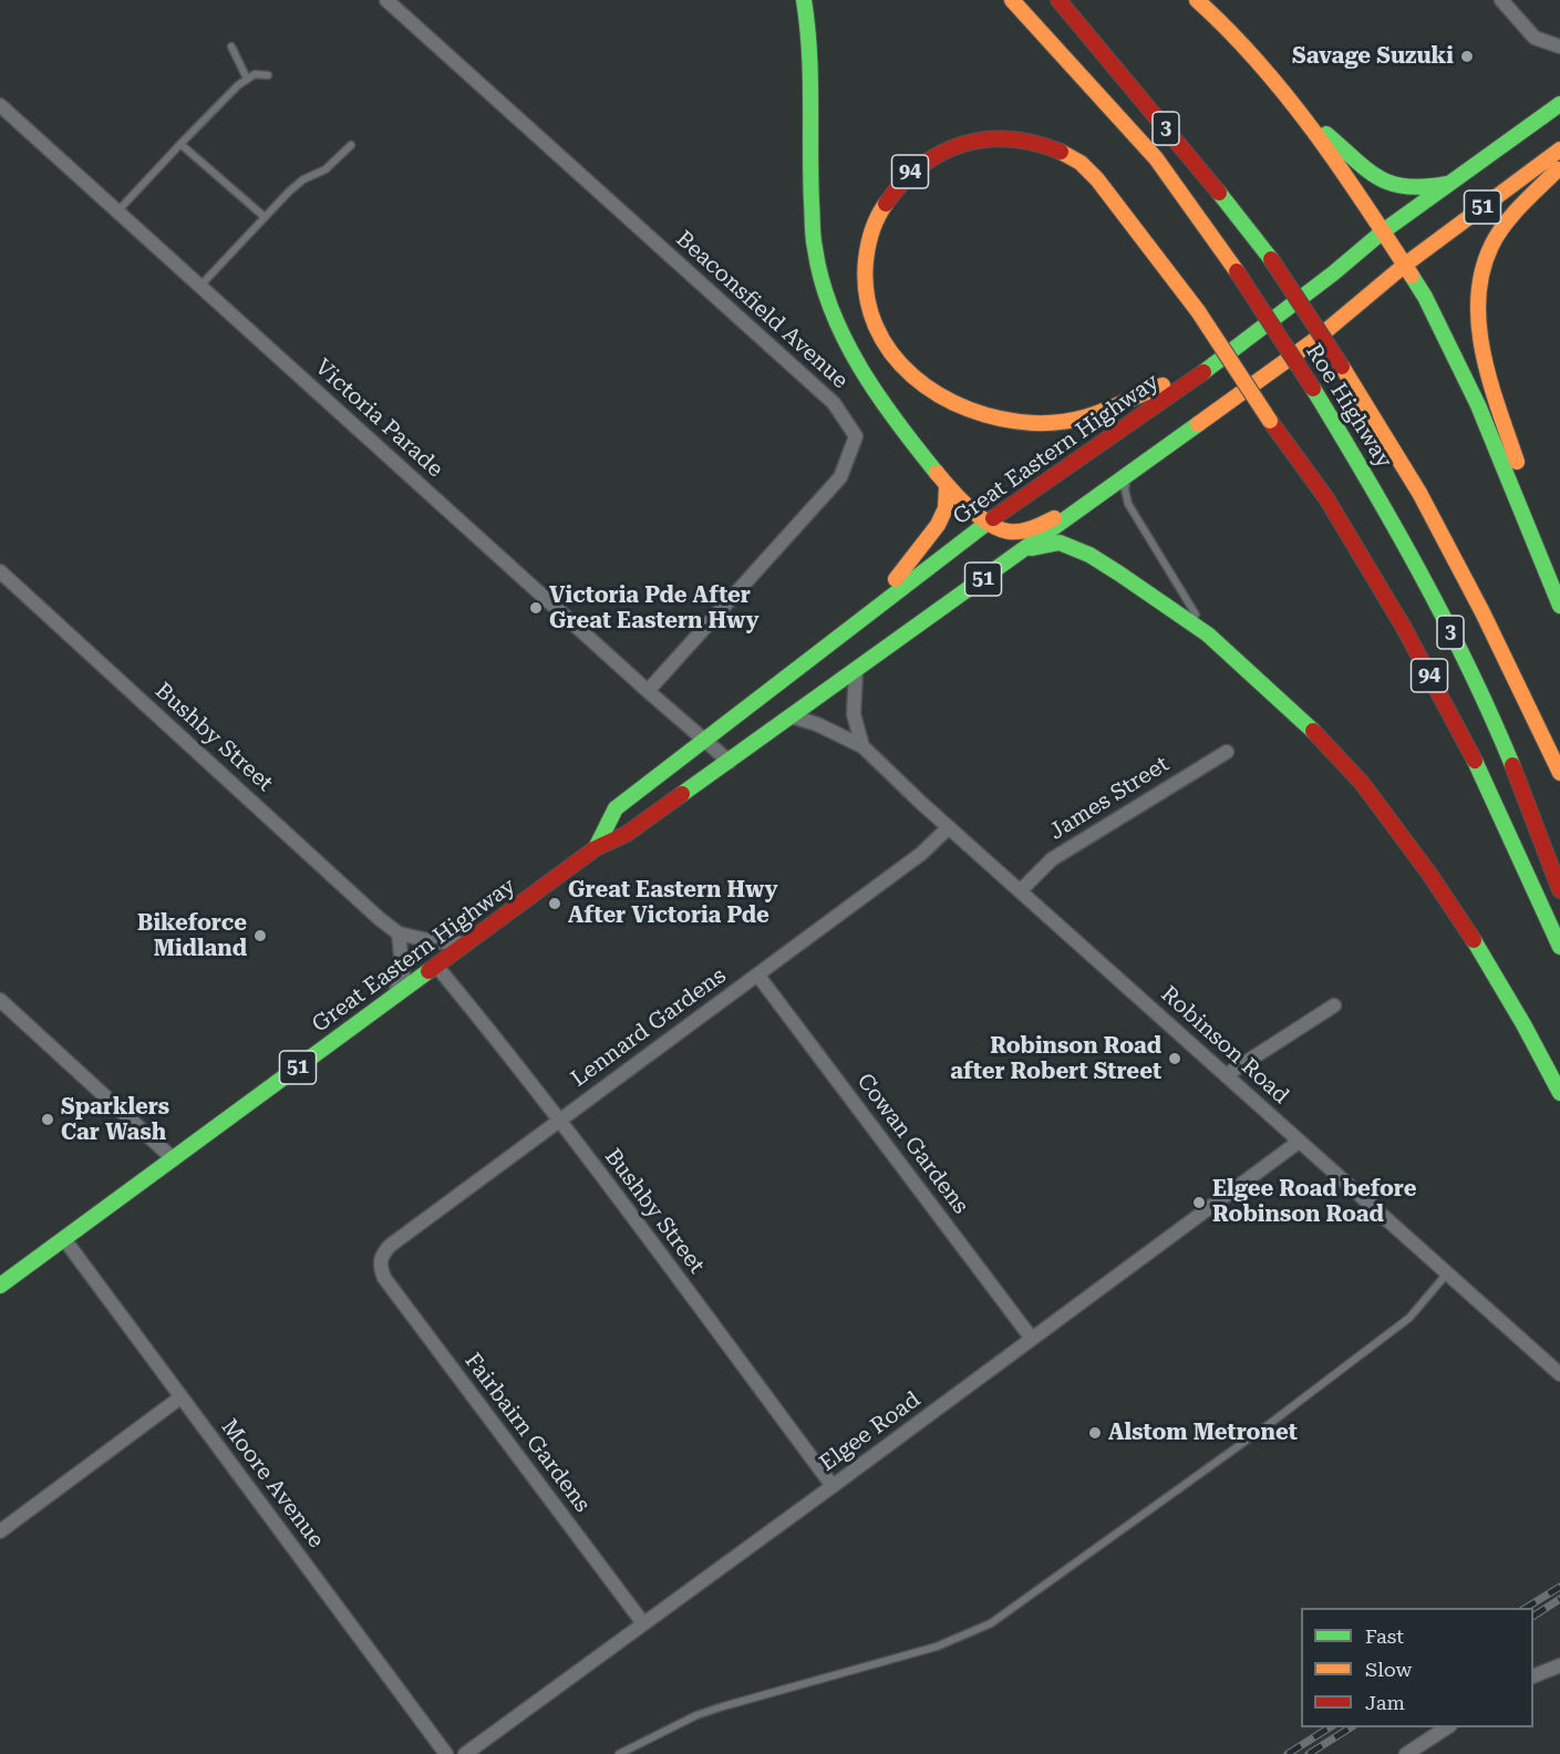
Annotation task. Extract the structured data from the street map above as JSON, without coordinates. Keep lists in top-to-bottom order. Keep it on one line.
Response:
{"streets":{"highway":["3","94","51","Roe Highway","Great Eastern Highway"],"street":["Beaconsfield Avenue","Victoria Parade","Bushby Street","James Street","Lennard Gardens","Robinson Road","Cowan Gardens","Elgee Road","Fairbairn Gardens","Moore Avenue"]},"crossings":[["94","Great Eastern Highway"],["Beaconsfield Avenue","Victoria Parade"],["Victoria Parade","Great Eastern Highway"],["Great Eastern Highway","Bushby Street"],["Great Eastern Highway","Robinson Road"],["Great Eastern Highway","Moore Avenue"],["Bushby Street","Lennard Gardens"],["Bushby Street","Elgee Road"],["James Street","Robinson Road"],["Lennard Gardens","Robinson Road"],["Lennard Gardens","Cowan Gardens"],["Lennard Gardens","Fairbairn Gardens"],["Robinson Road","Elgee Road"],["Cowan Gardens","Elgee Road"],["Elgee Road","Fairbairn Gardens"]],"places":["Savage Suzuki","Victoria Pde After Great Eastern Hwy","Great Eastern Hwy After Victoria Pde","Bikeforce Midland","Robinson Road after Robert Street","Sparklers Car Wash","Elgee Road before Robinson Road","Alstom Metronet"],"legend":["Fast","Slow","Jam"]}
